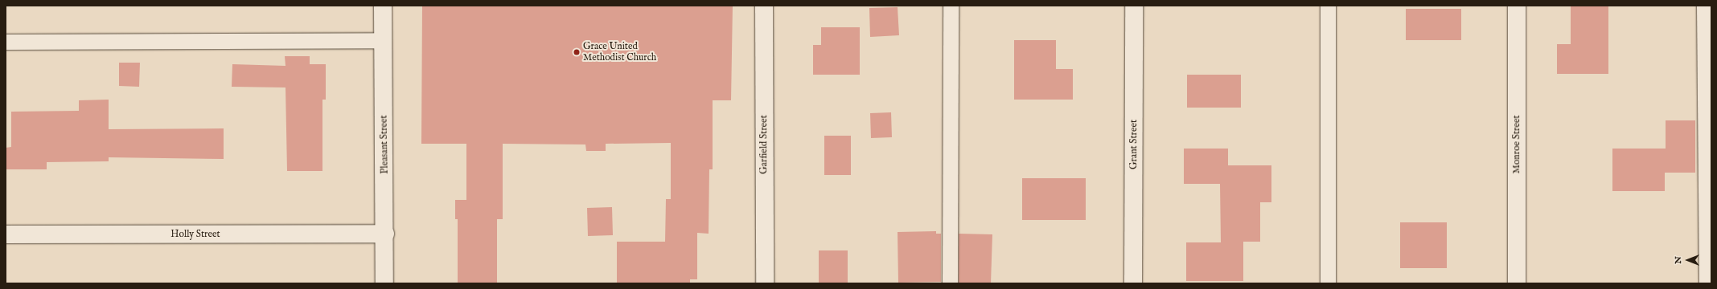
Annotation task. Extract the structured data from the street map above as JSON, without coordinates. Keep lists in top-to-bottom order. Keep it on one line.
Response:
{"streets":{"street":["Pleasant Street","Garfield Street","Grant Street","Monroe Street","Holly Street"]},"crossings":[["Pleasant Street","Holly Street"]],"places":["Grace United Methodist Church"],"north":"left"}
